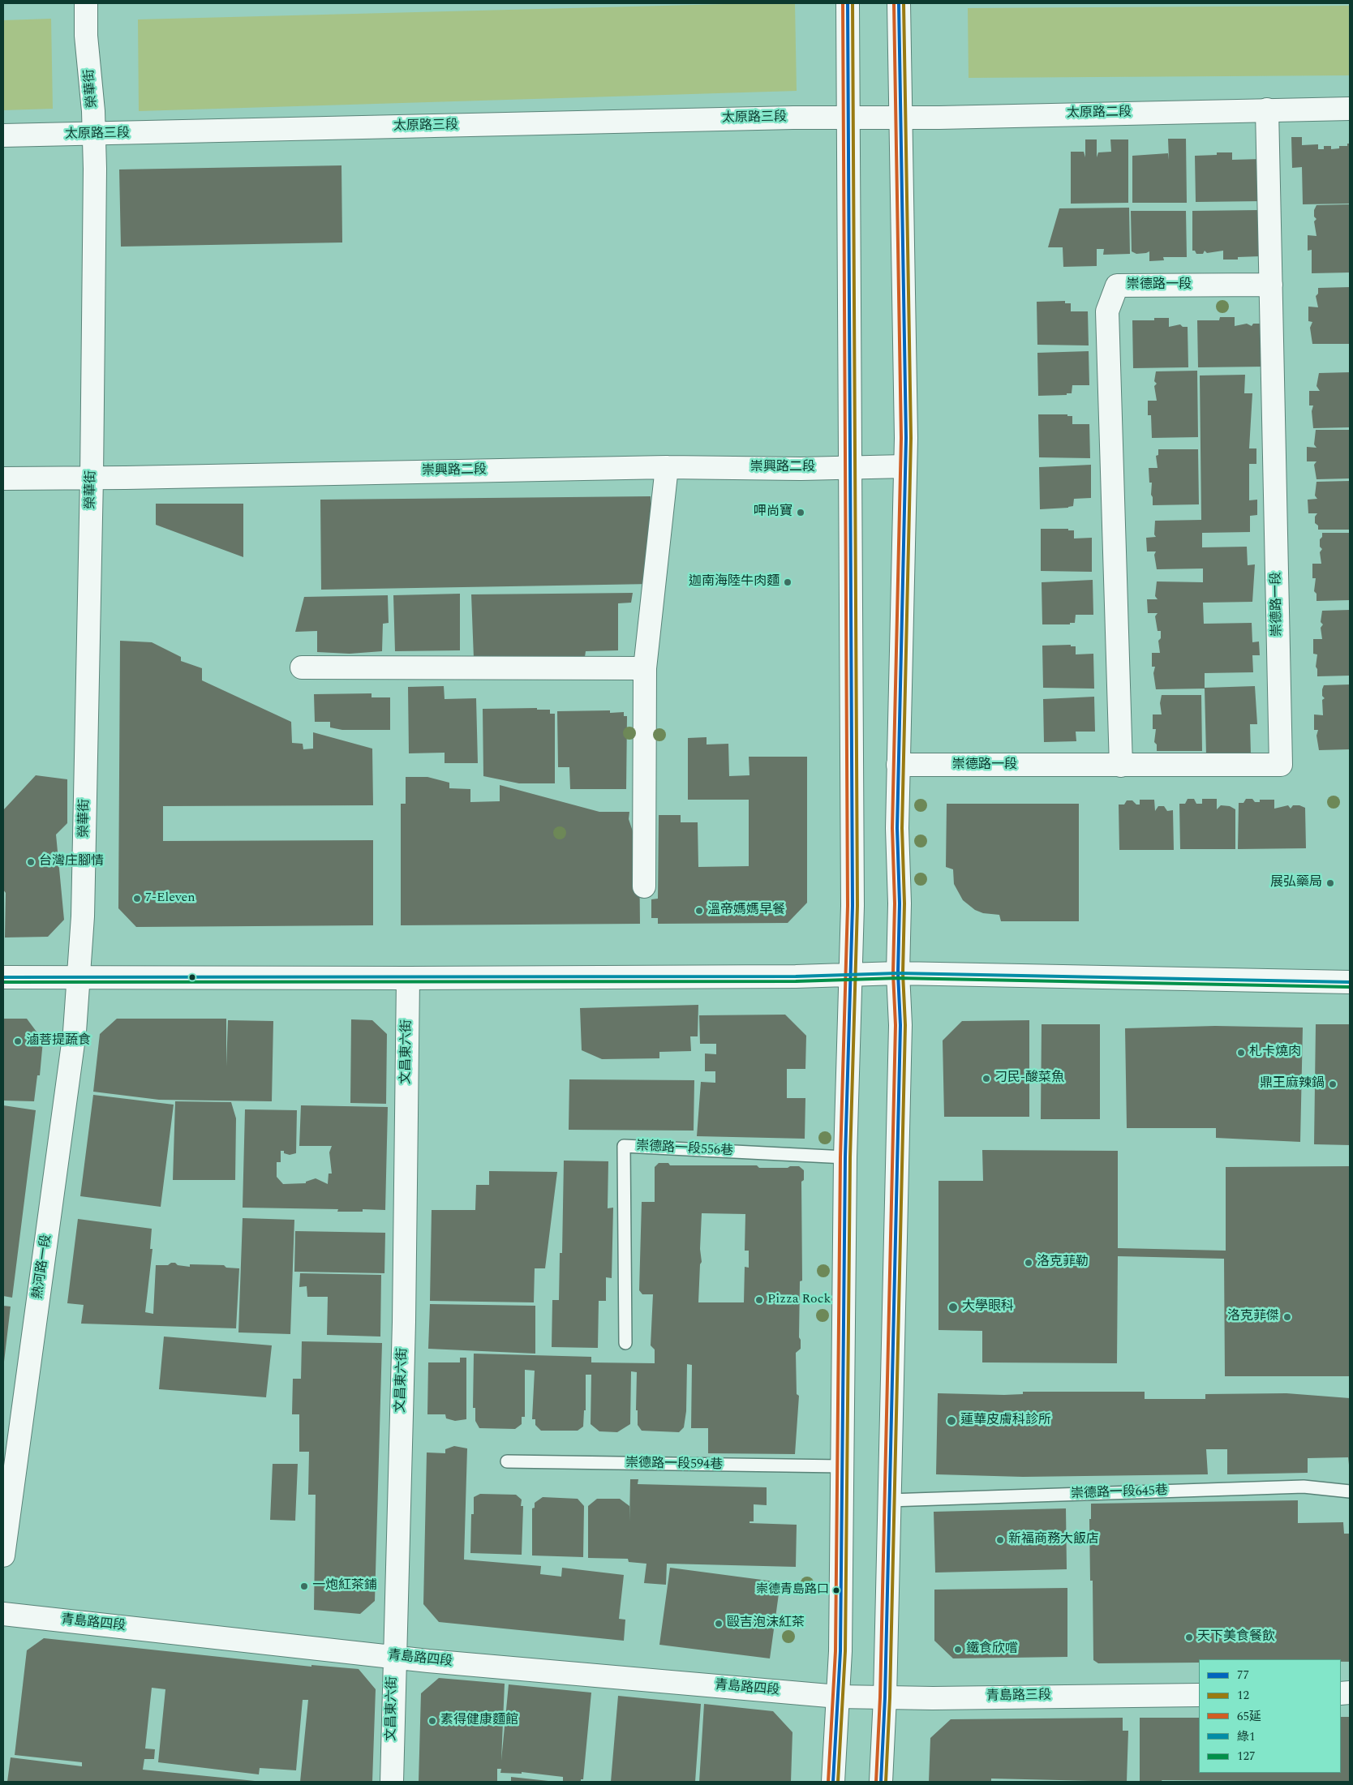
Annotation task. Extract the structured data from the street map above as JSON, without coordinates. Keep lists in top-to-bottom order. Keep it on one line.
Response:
{"streets":{"street":["榮華街","太原路二段","太原路三段","崇德路一段","崇興路二段","文昌東六街","熱河路一段","青島路四段","青島路三段"],"lane":["崇德路一段556巷","崇德路一段594巷","崇德路一段645巷"]},"crossings":[["榮華街","太原路三段"],["榮華街","崇興路二段"],["榮華街","熱河路一段"],["太原路二段","太原路三段"],["太原路二段","崇德路一段"],["文昌東六街","青島路四段"],["青島路四段","青島路三段"]],"places":["呷尚寶","迦南海陸牛肉麵","台灣庄腳情","展弘藥局","7-Eleven","溫帝媽媽早餐","滷菩提蔬食","札卡燒肉","刁民-酸菜魚","鼎王麻辣鍋","洛克菲勒","Pizza Rock","大學眼科","洛克菲傑","蓮華皮膚科診所","新福商務大飯店","一炮紅茶鋪","崇德青島路口","毆吉泡沫紅茶","天下美食餐飲","鐵食欣嚐","素得健康麵館"],"lines":["transit line 77","transit line 12","transit line 65延","transit line 綠1","transit line 127"],"legend":["77","12","65延","綠1","127"]}
